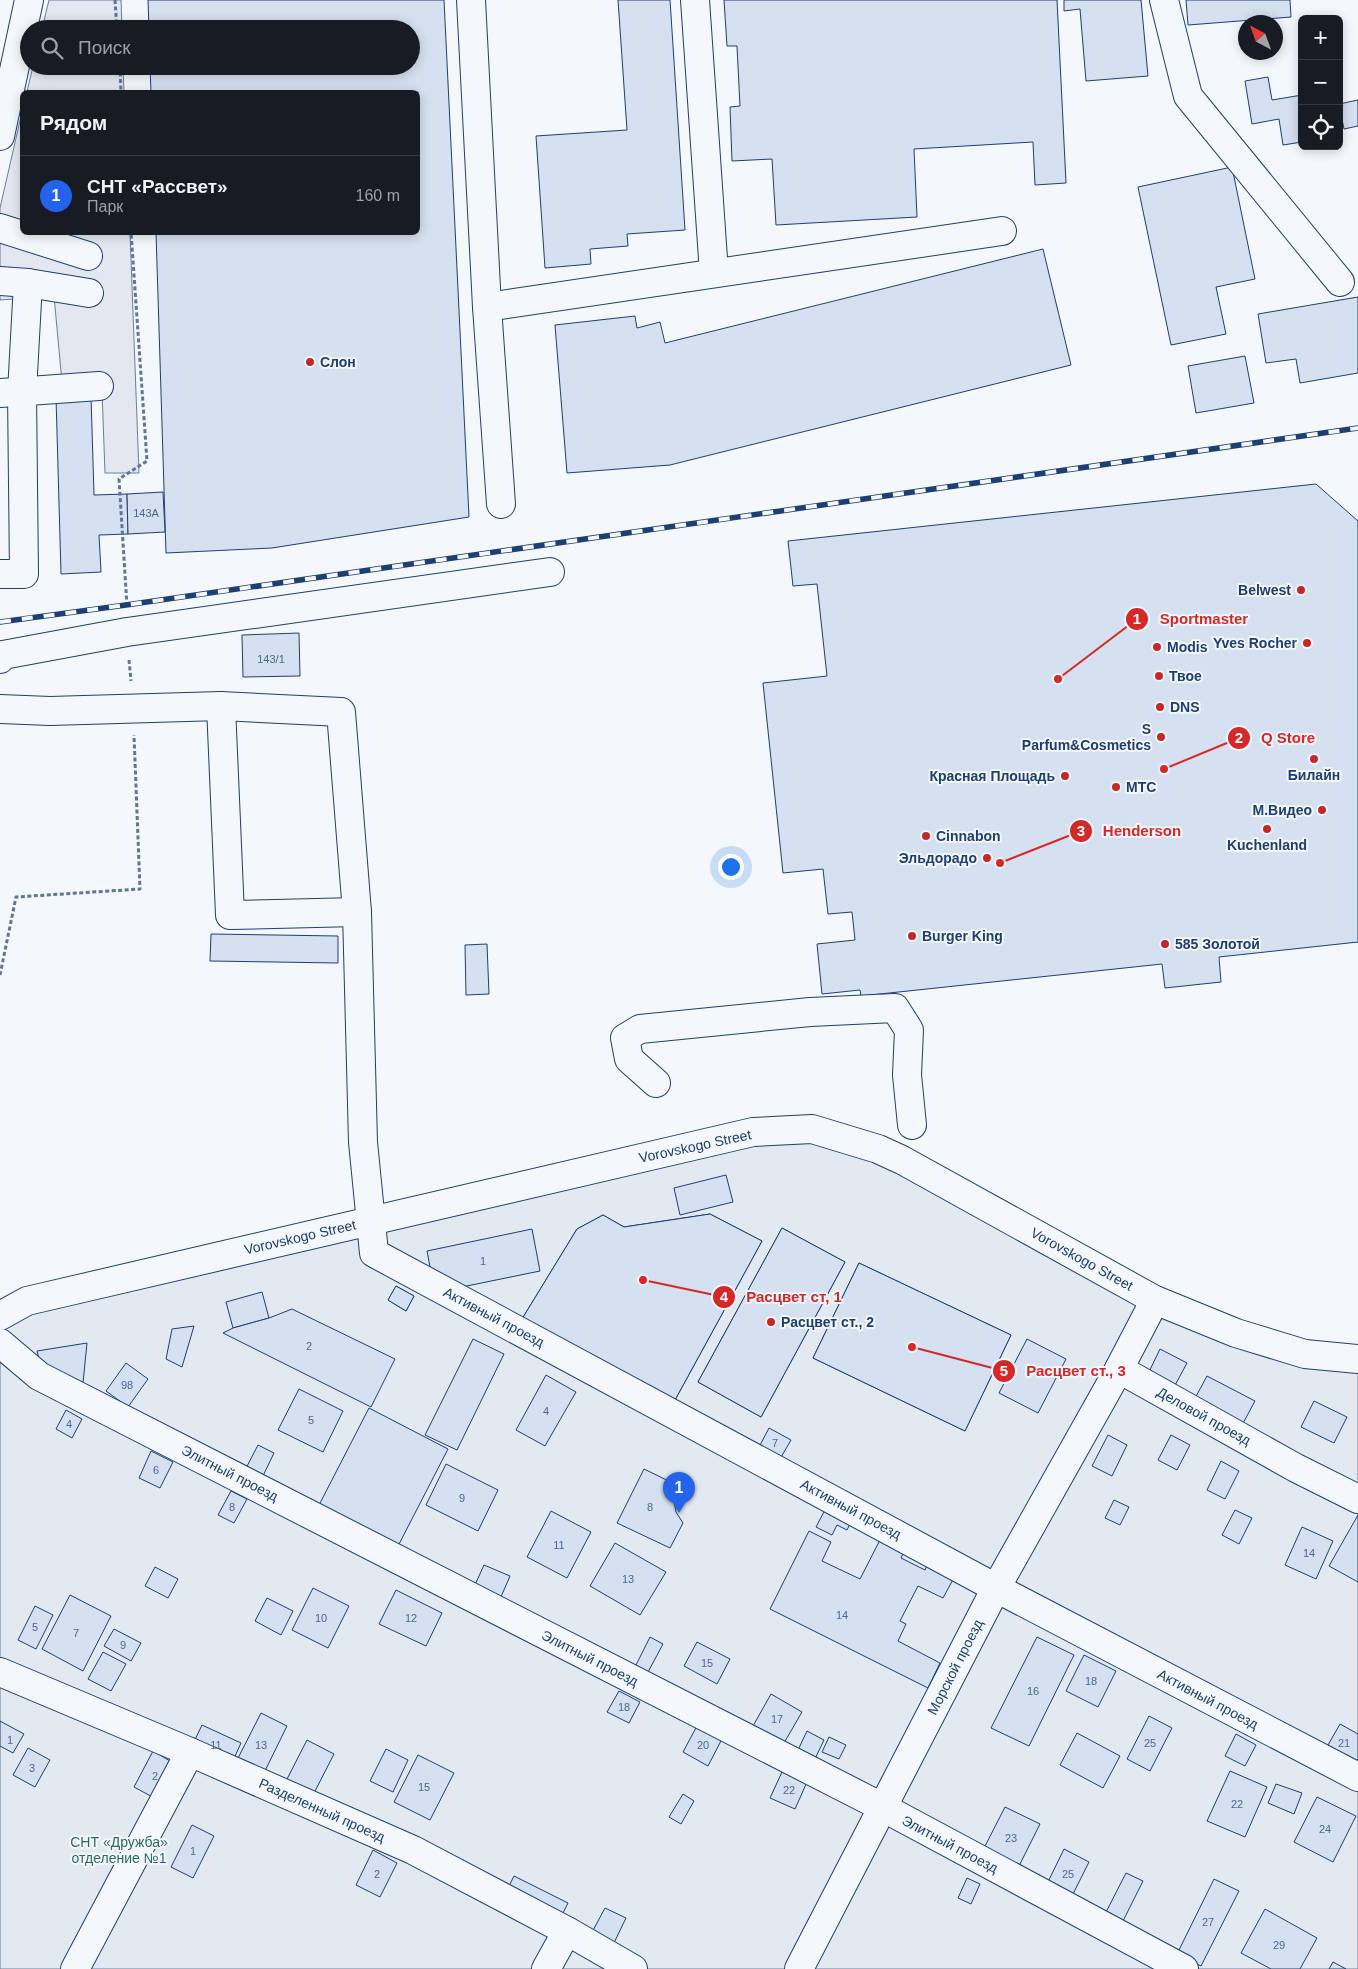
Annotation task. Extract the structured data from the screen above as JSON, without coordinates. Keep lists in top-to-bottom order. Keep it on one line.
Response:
{"streets":{"street":["Vorovskogo Street","Активный проезд","Деловой проезд","Элитный проезд","Морской проезд","Разделенный проезд"]},"crossings":[["Vorovskogo Street","Активный проезд"],["Активный проезд","Морской проезд"],["Деловой проезд","Морской проезд"],["Элитный проезд","Морской проезд"]],"parks":["СНТ «Дружба» отделение №1"],"places":["Слон","Belwest","Yves Rocher","Modis","Твое","Sportmaster","DNS","S Parfum&Cosmetics","Билайн","Q Store","Красная Площадь","МТС","М.Видео","Kuchenland","Cinnabon","Эльдорадо","Henderson","Burger King","585 Золотой","Расцвет ст, 1","Расцвет ст., 2","Расцвет ст., 3"],"house_numbers":["143А","143/1","1","2","98","4","5","4","7","6","9","8","8","11","14","13","14","10","12","5","7","9","15","18","16","18","17","1","25","21","11","13","20","3","2","15","22","22","24","23","1","2","25","27","29"],"north":"top left","page":{"map_buttons":["+","−"],"search":"Поиск","heading":"Рядом","list":[{"mark":"1","name":"СНТ «Рассвет»","note":"Парк","value":"160 m"}],"pins":"1"}}
